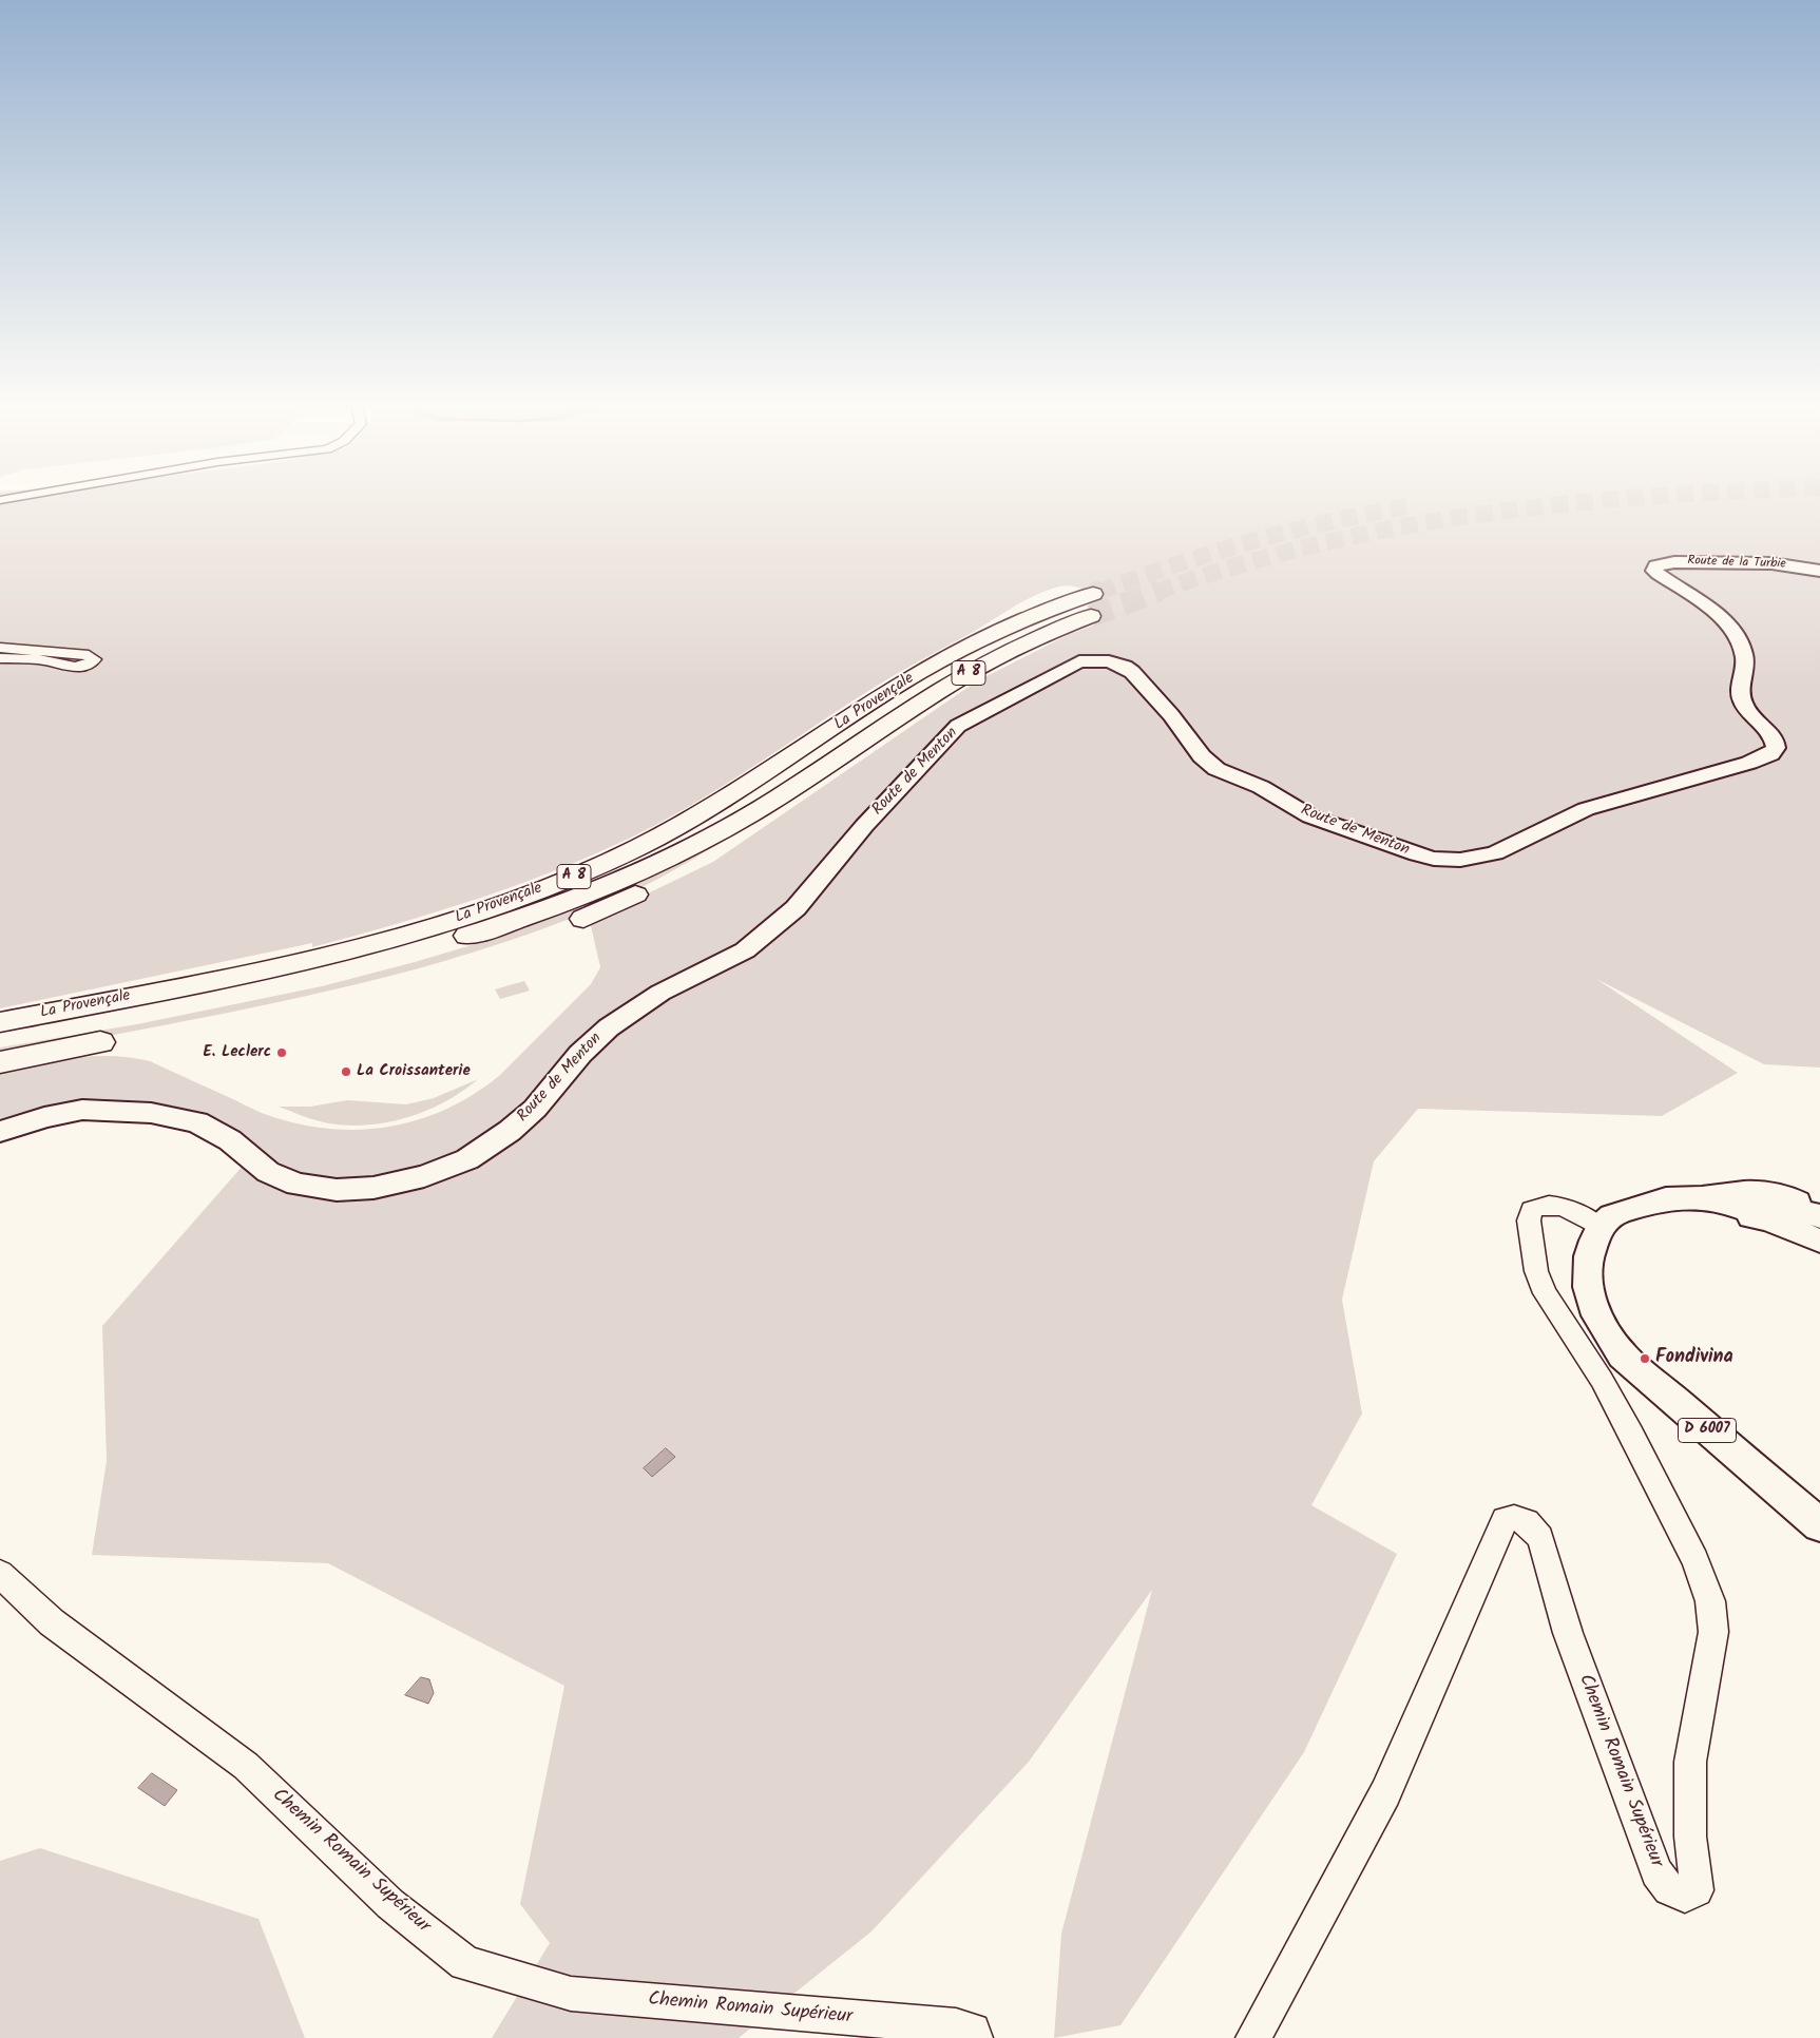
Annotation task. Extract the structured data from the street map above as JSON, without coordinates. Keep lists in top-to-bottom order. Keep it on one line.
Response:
{"streets":{"highway":["A 8","La Provençale"],"main road":["Route de la Turbie","Route de Menton","D 6007"],"street":["Chemin Romain Supérieur"]},"crossings":[["Route de la Turbie","Route de Menton"],["D 6007","Chemin Romain Supérieur"]],"places":["E. Leclerc","La Croissanterie","Fondivina"]}
